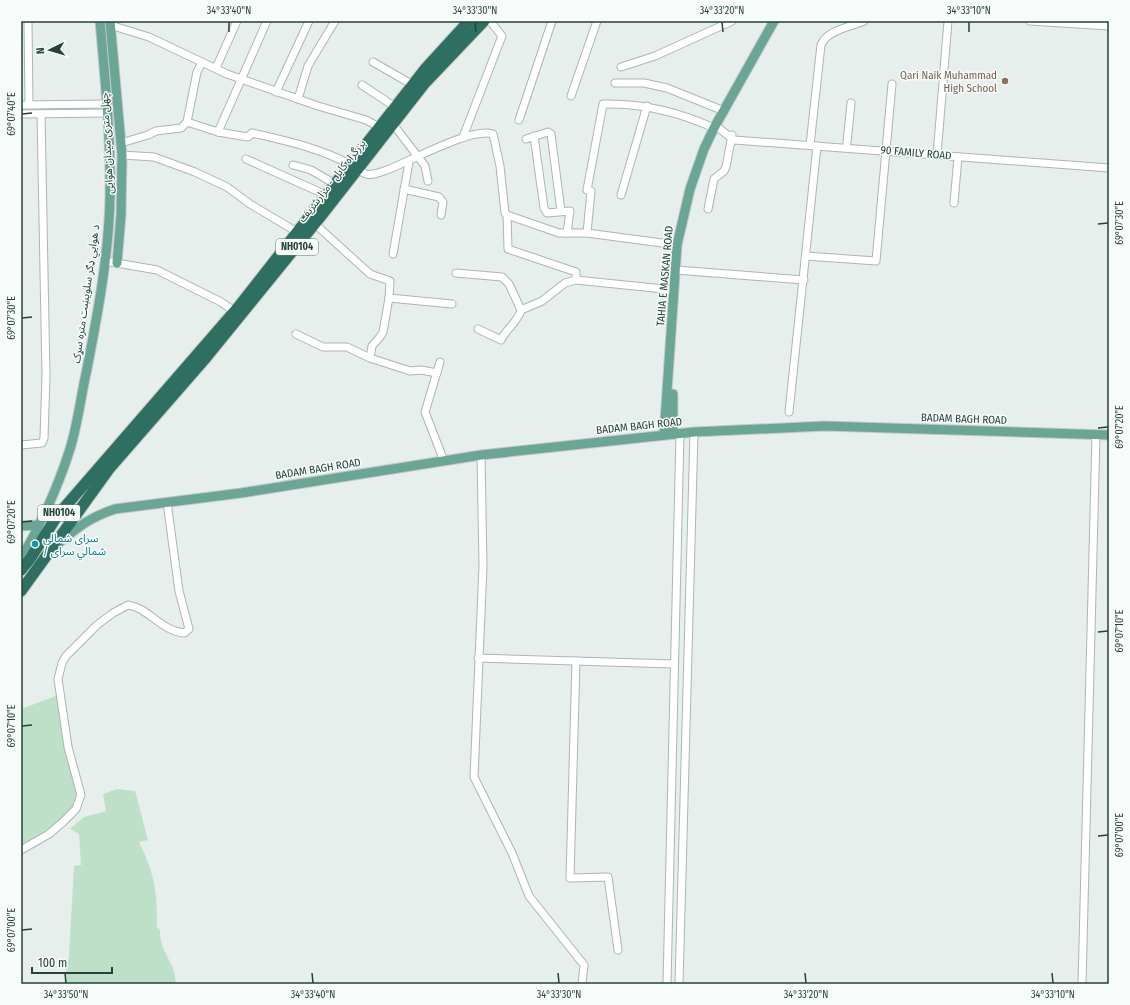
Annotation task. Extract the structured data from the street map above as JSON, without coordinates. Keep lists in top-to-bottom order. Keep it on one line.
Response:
{"streets":{"highway":["بزرگراه کابل - مزارشریف","NH0104"],"main road":["چهل متری میدان هوایی","TAHIA E MASKAN ROAD","د هوايي ډګر سلویښت متره سړک","BADAM BAGH ROAD"],"street":["90 FAMILY ROAD"]},"crossings":[["90 FAMILY ROAD","TAHIA E MASKAN ROAD"],["بزرگراه کابل - مزارشریف","NH0104"],["NH0104","BADAM BAGH ROAD"],["TAHIA E MASKAN ROAD","BADAM BAGH ROAD"]],"places":["Qari Naik Muhammad High School","سرای شمالي / شمالي سرای"],"scale_bar":"100 m","north":"left","coordinates":["34°33'40\"N","34°33'30\"N","34°33'20\"N","34°33'10\"N","69°07'40\"E","69°07'30\"E","69°07'20\"E","69°07'10\"E","69°07'00\"E","34°33'50\"N"]}
